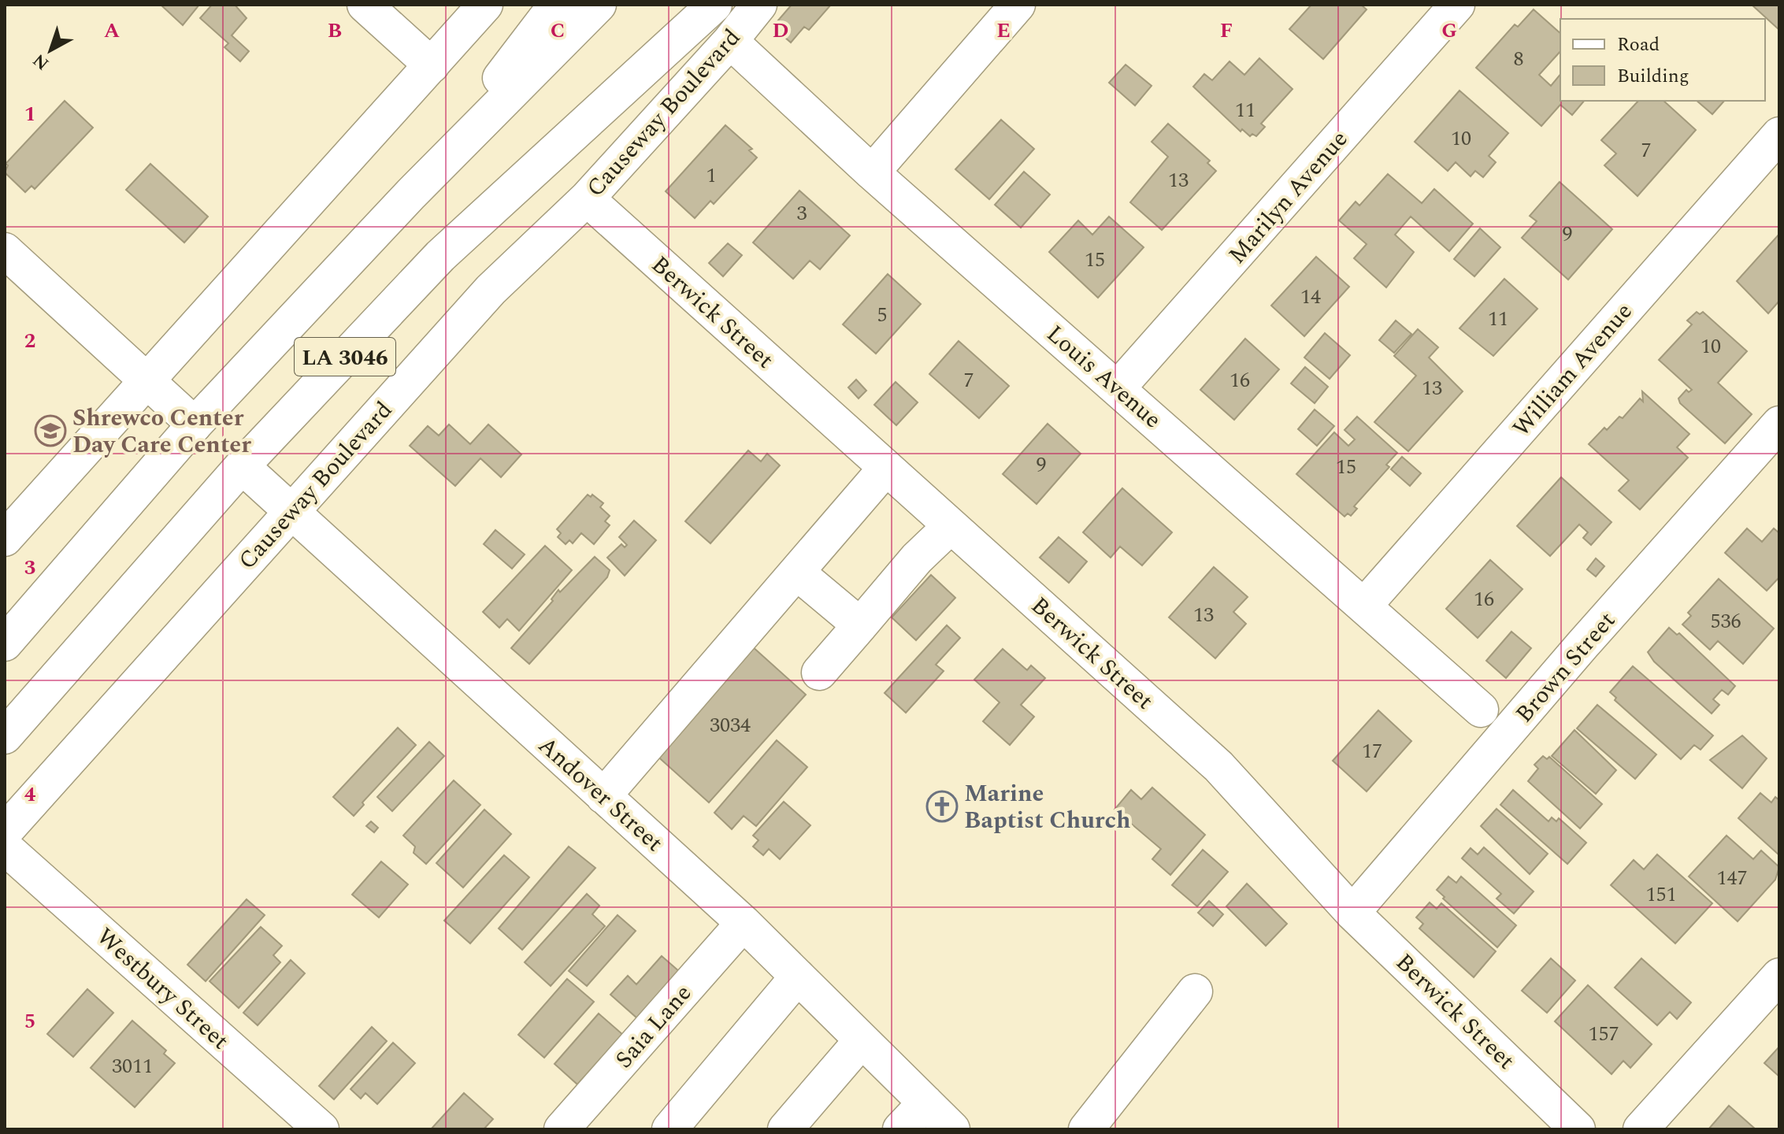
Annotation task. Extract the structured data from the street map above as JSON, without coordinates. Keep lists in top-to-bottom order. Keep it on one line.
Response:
{"streets":{"main road":["Causeway Boulevard","Marilyn Avenue","Berwick Street","LA 3046","William Avenue","Louis Avenue","Brown Street","Andover Street","Westbury Street","Saia Lane"]},"crossings":[["Causeway Boulevard","Berwick Street"],["Causeway Boulevard","Louis Avenue"],["Causeway Boulevard","Andover Street"],["Marilyn Avenue","Louis Avenue"],["Berwick Street","Brown Street"],["William Avenue","Louis Avenue"],["Andover Street","Saia Lane"]],"places":{"school or university":["Shrewco Center Day Care Center"],"church":["Marine Baptist Church"]},"house_numbers":["8","11","10","7","1","13","3","9","15","14","5","11","10","7","16","13","9","15","16","13","536","3034","17","147","151","157","3011"],"legend":["Road","Building"],"north":"bottom left","grid":{"columns":["A","B","C","D","E","F","G"],"rows":["1","2","3","4","5"]}}
